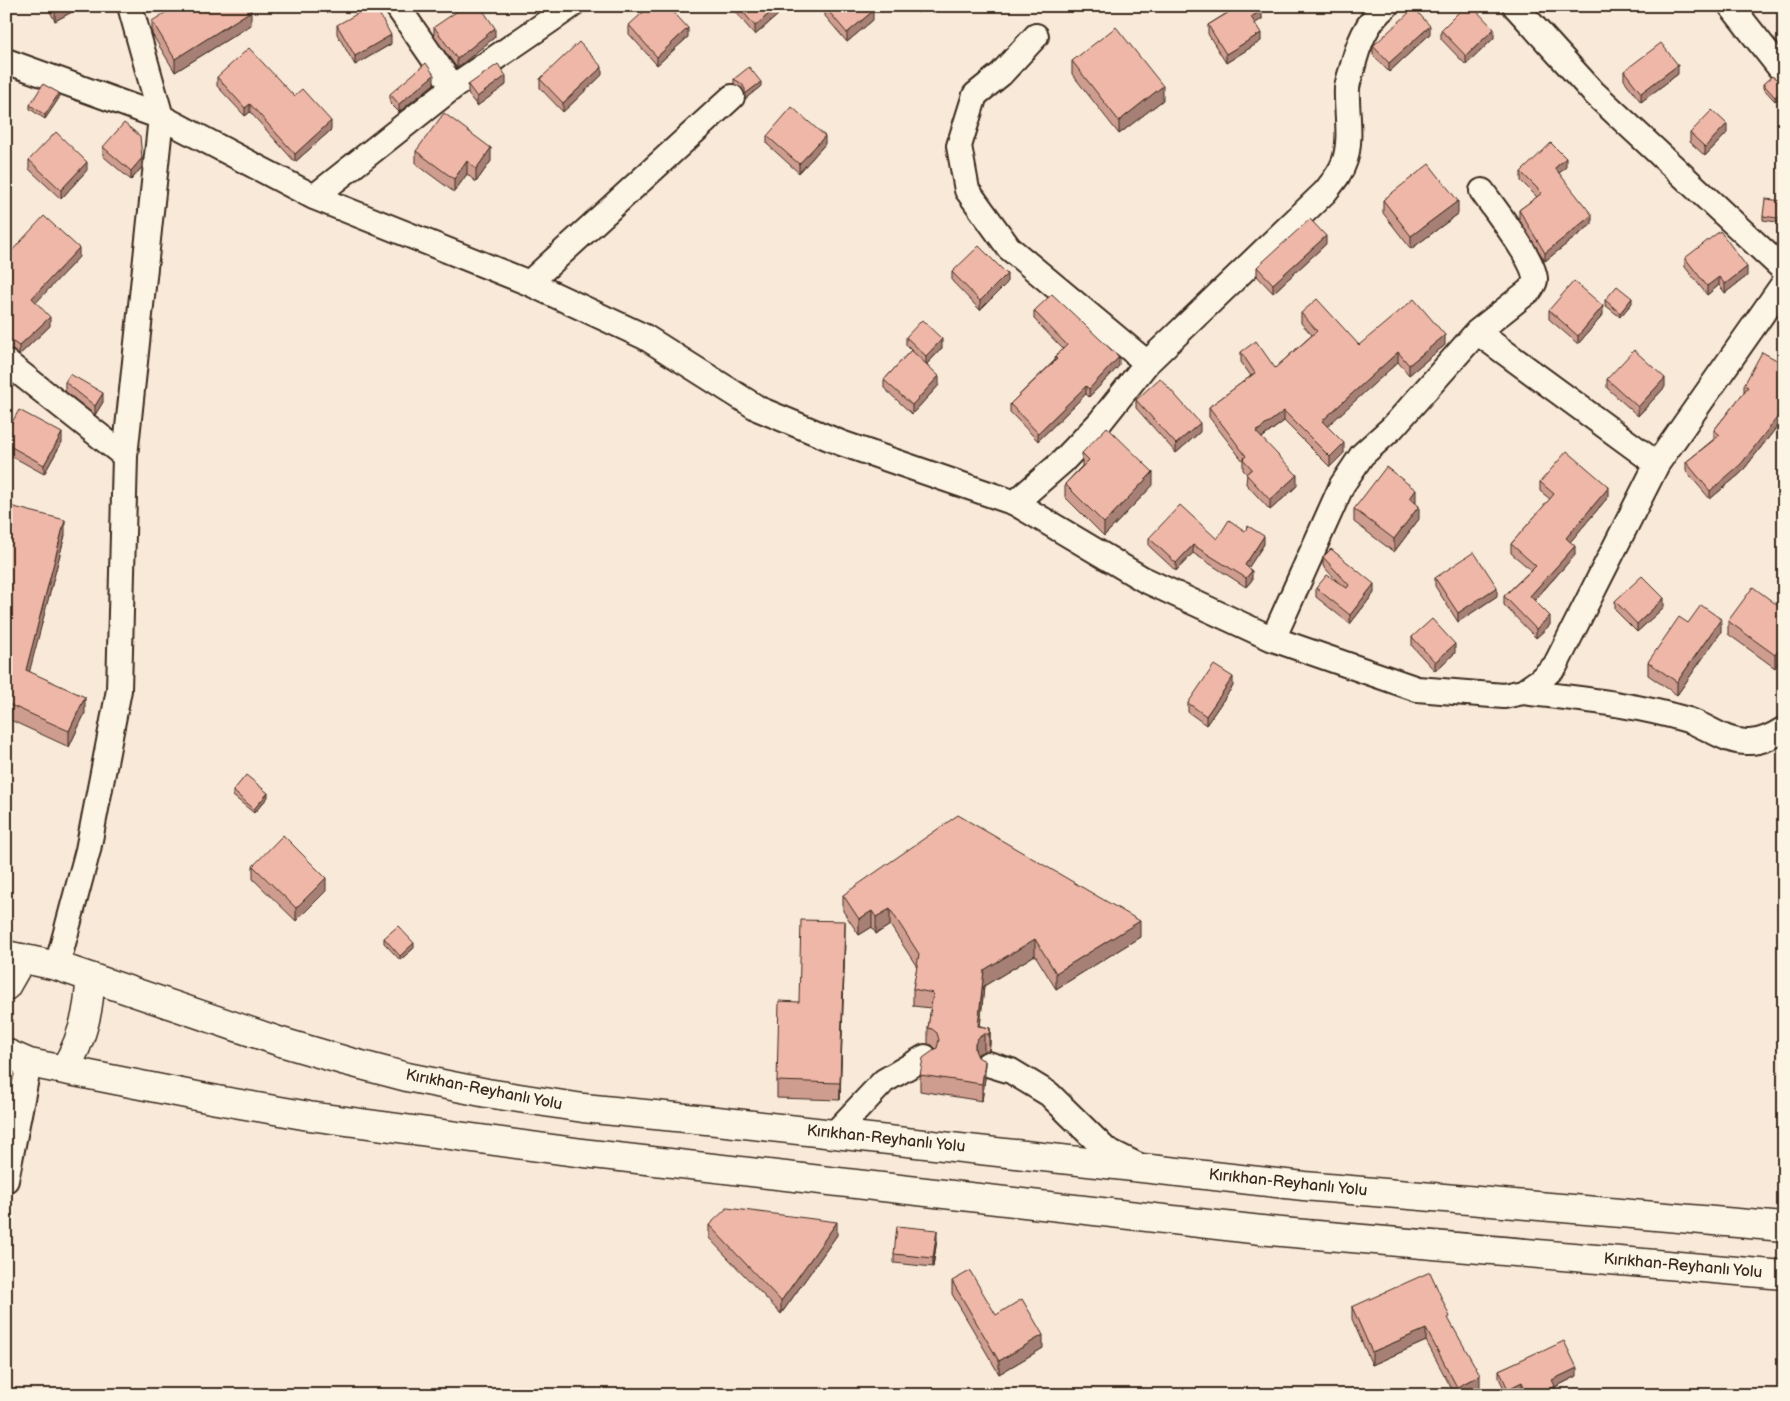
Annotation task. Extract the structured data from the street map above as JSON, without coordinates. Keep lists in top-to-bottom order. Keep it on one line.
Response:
{"streets":{"highway":["Kırıkhan-Reyhanlı Yolu"]}}
